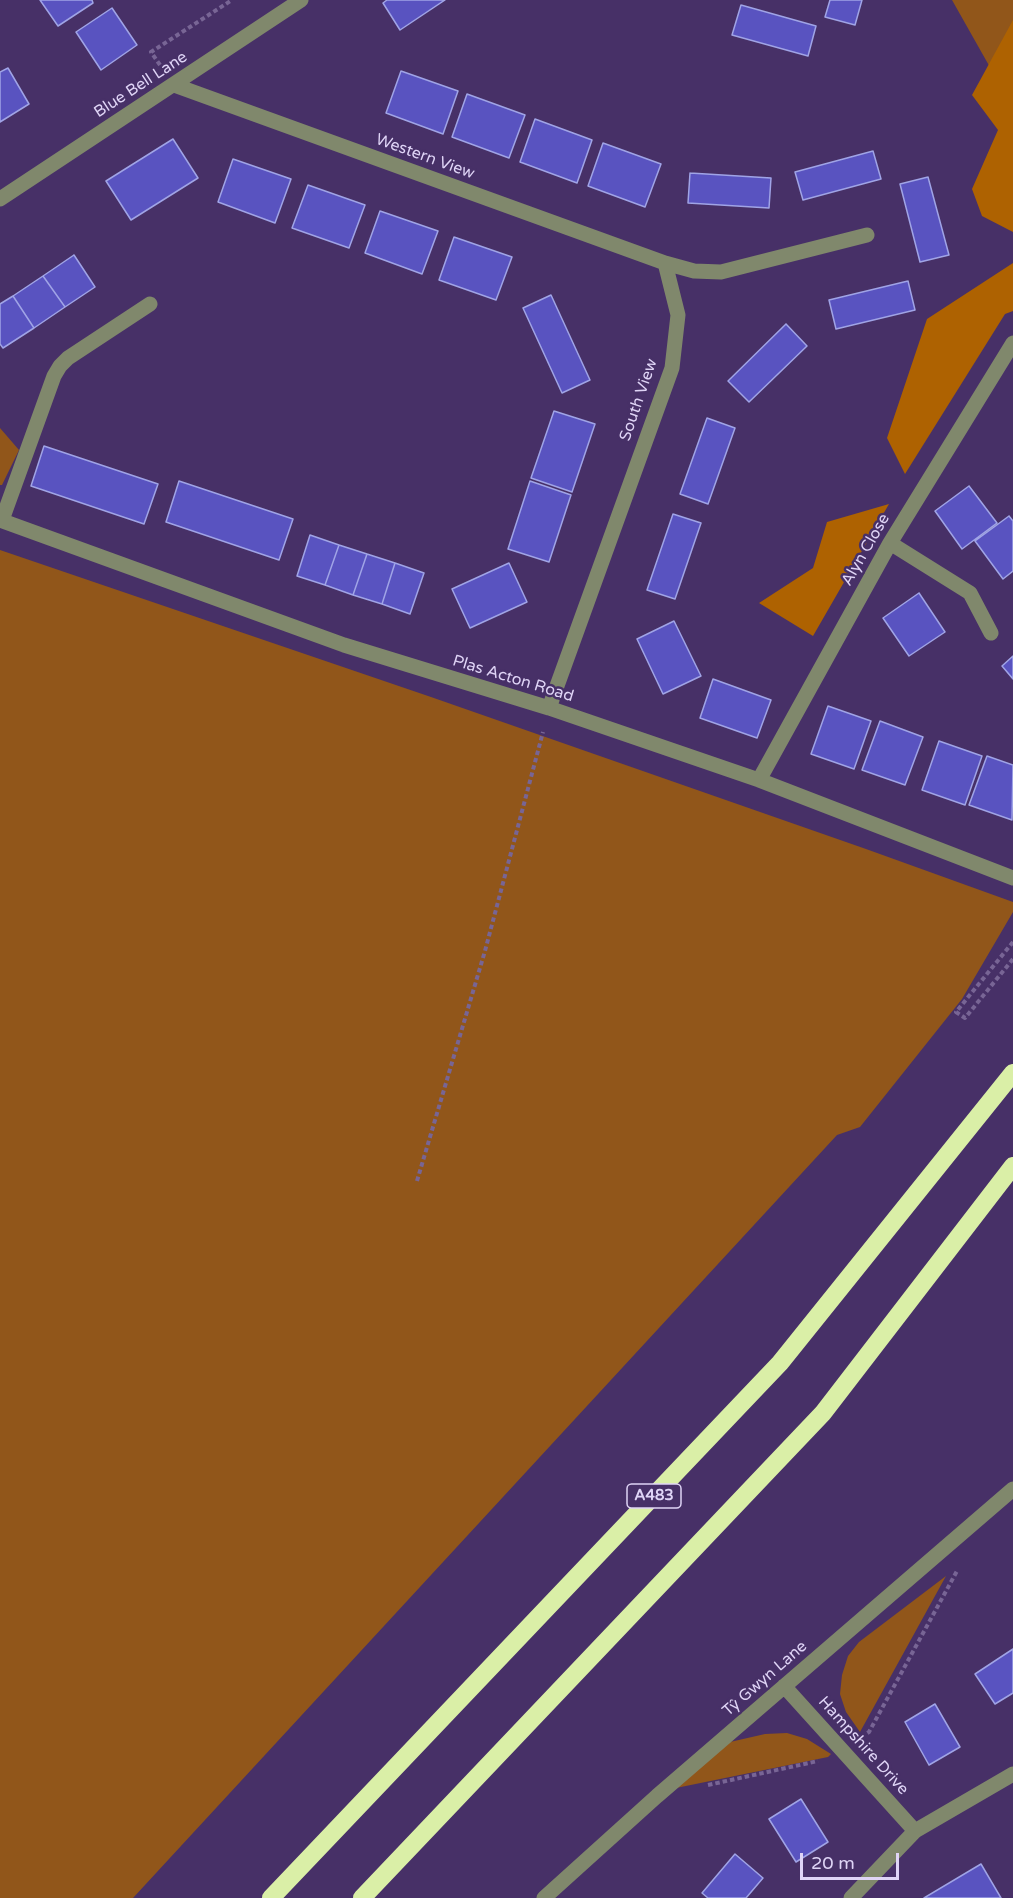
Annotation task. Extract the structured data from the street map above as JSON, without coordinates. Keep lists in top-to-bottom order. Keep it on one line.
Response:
{"streets":{"highway":["A483"],"street":["Blue Bell Lane","Western View","South View","Alyn Close","Plas Acton Road","Tŷ Gwyn Lane","Hampshire Drive"]},"crossings":[["Blue Bell Lane","Western View"],["Western View","South View"],["South View","Plas Acton Road"],["Alyn Close","Plas Acton Road"],["Tŷ Gwyn Lane","Hampshire Drive"]],"scale_bar":"20 m"}
